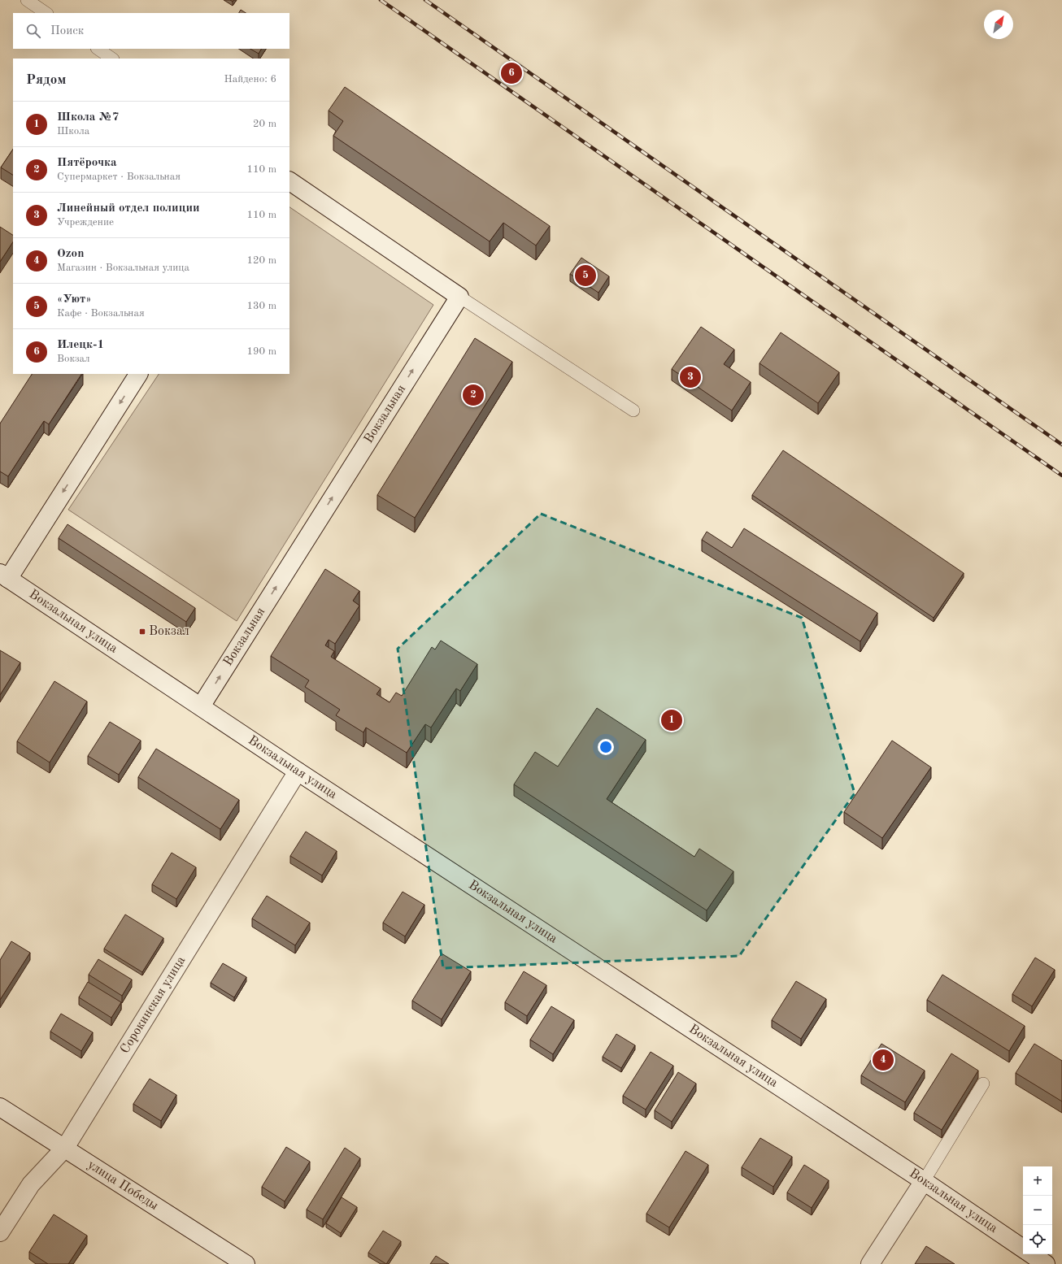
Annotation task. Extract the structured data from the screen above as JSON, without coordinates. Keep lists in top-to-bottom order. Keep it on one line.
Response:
{"streets":{"street":["Вокзальная","Вокзальная улица","Сорокинская улица","улица Победы"]},"crossings":[["Вокзальная","Вокзальная улица"],["Вокзальная улица","Сорокинская улица"],["Сорокинская улица","улица Победы"]],"one_way":["Вокзальная"],"places":{"transit":["Вокзал"]},"north":"top right","page":{"search":"Поиск","heading":["Рядом","Найдено: 6"],"pins":["6","5","3","2","1","4"],"list":[{"mark":"1","name":"Школа №7","note":"Школа","value":"20 m"},{"mark":"2","name":"Пятёрочка","note":"Супермаркет · Вокзальная","value":"110 m"},{"mark":"3","name":"Линейный отдел полиции","note":"Учреждение","value":"110 m"},{"mark":"4","name":"Ozon","note":"Магазин · Вокзальная улица","value":"120 m"},{"mark":"5","name":"«Уют»","note":"Кафе · Вокзальная","value":"130 m"},{"mark":"6","name":"Илецк-1","note":"Вокзал","value":"190 m"}],"map_buttons":["+","−"]}}
